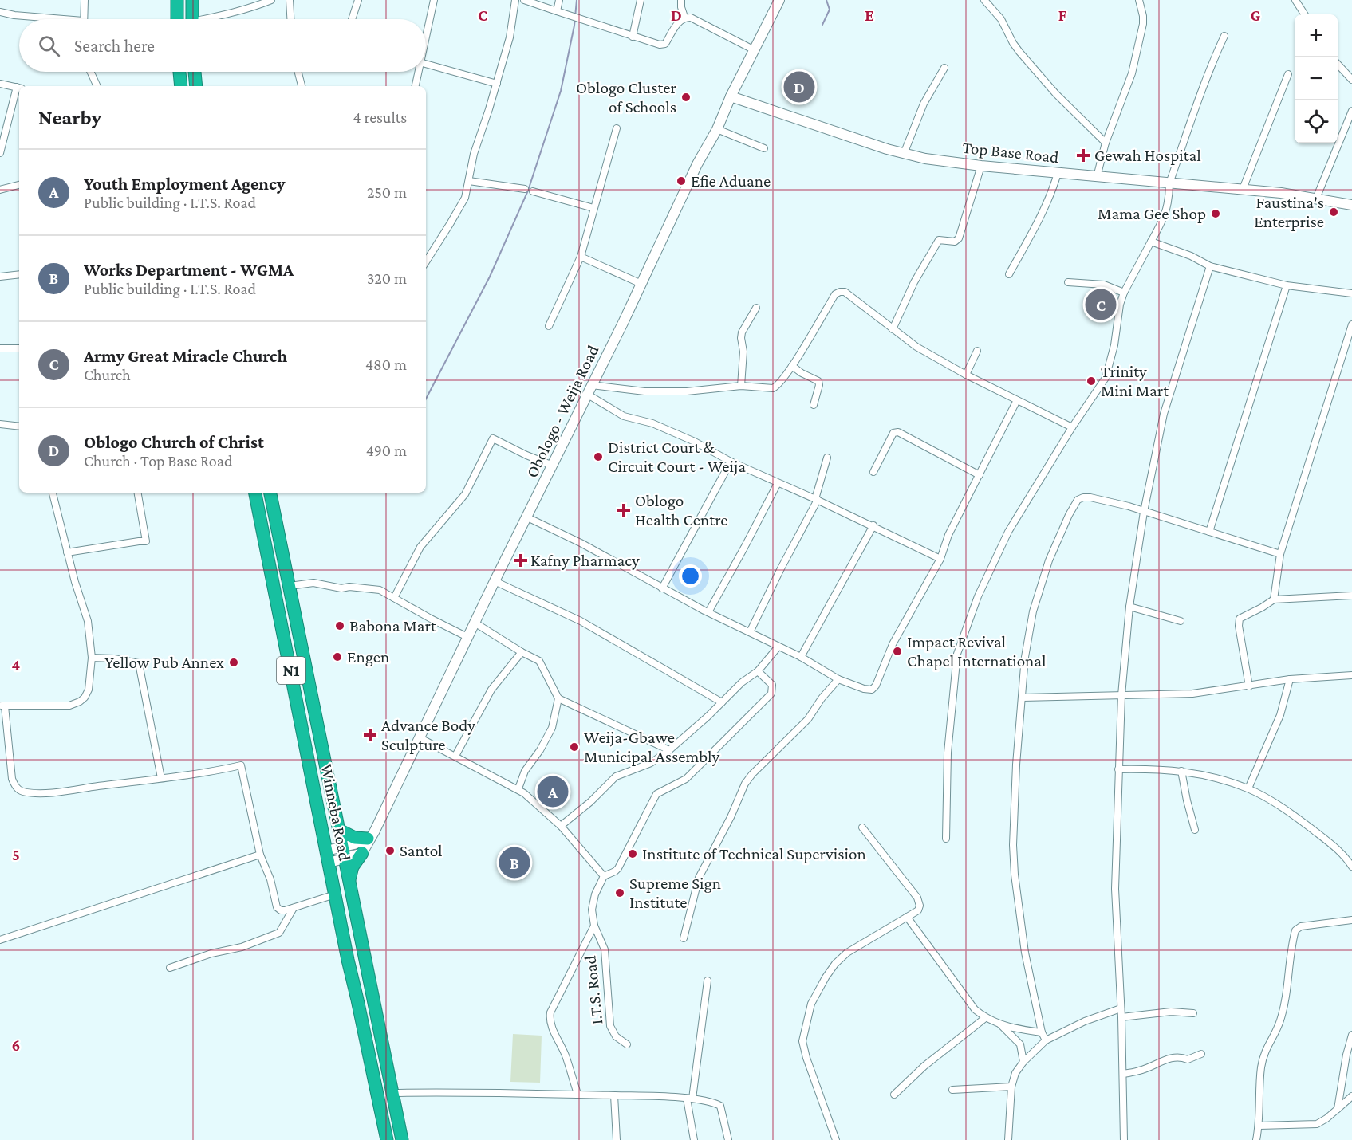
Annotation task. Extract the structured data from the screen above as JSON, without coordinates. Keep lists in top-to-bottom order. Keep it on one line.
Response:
{"streets":{"highway":["N1","Winneba Road"],"street":["Top Base Road","Obologo - Weija Road","I.T.S. Road"]},"crossings":[["Top Base Road","Obologo - Weija Road"]],"places":{"other":["Oblogo Cluster of Schools","Efie Aduane","Faustina's Enterprise","Mama Gee Shop","Trinity Mini Mart","District Court & Circuit Court - Weija","Babona Mart","Impact Revival Chapel International","Engen","Yellow Pub Annex","Weija-Gbawe Municipal Assembly","Santol","Institute of Technical Supervision","Supreme Sign Institute"],"health":["Gewah Hospital","Oblogo Health Centre","Kafny Pharmacy","Advance Body Sculpture"]},"page":{"map_buttons":["+","−"],"search":"Search here","pins":["D","C","A","B"],"heading":["Nearby","4 results"],"list":[{"mark":"A","name":"Youth Employment Agency","note":"Public building · I.T.S. Road","value":"250 m"},{"mark":"B","name":"Works Department - WGMA","note":"Public building · I.T.S. Road","value":"320 m"},{"mark":"C","name":"Army Great Miracle Church","note":"Church","value":"480 m"},{"mark":"D","name":"Oblogo Church of Christ","note":"Church · Top Base Road","value":"490 m"}]},"grid":{"columns":["C","D","E","F","G"],"rows":["4","5","6"]}}
